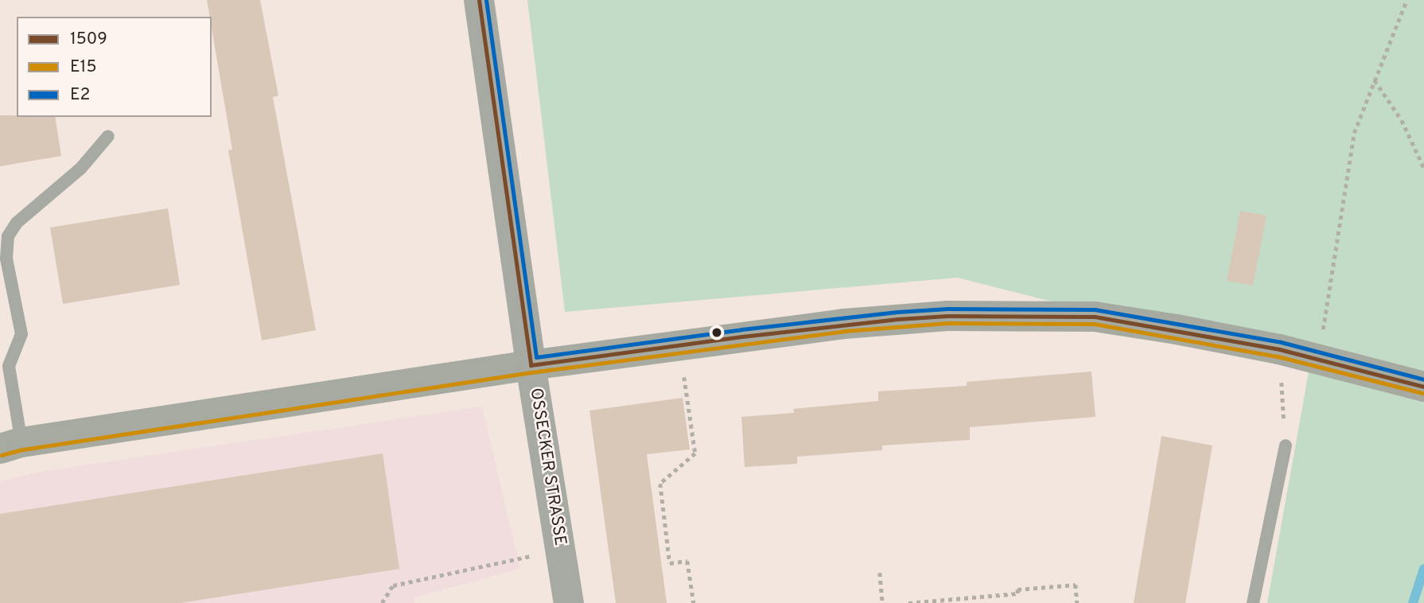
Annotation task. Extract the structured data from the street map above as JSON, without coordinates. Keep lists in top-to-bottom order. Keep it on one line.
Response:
{"streets":{"street":["OSSECKER STRASSE"]},"lines":["transit line 1509","transit line E2","transit line E15"],"legend":["1509","E15","E2"]}
